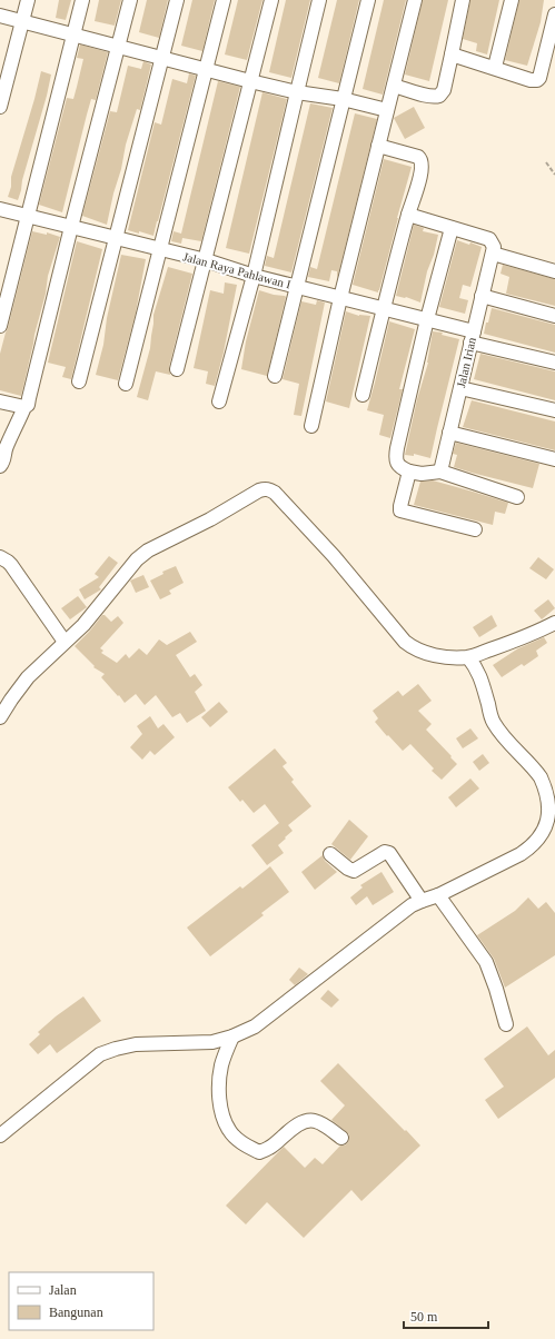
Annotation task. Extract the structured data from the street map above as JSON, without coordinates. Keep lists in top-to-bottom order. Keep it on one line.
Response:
{"streets":{"street":["Jalan Raya Pahlawan I","Jalan Irian"]},"crossings":[["Jalan Raya Pahlawan I","Jalan Irian"]],"legend":["Jalan","Bangunan"],"scale_bar":"50 m"}
